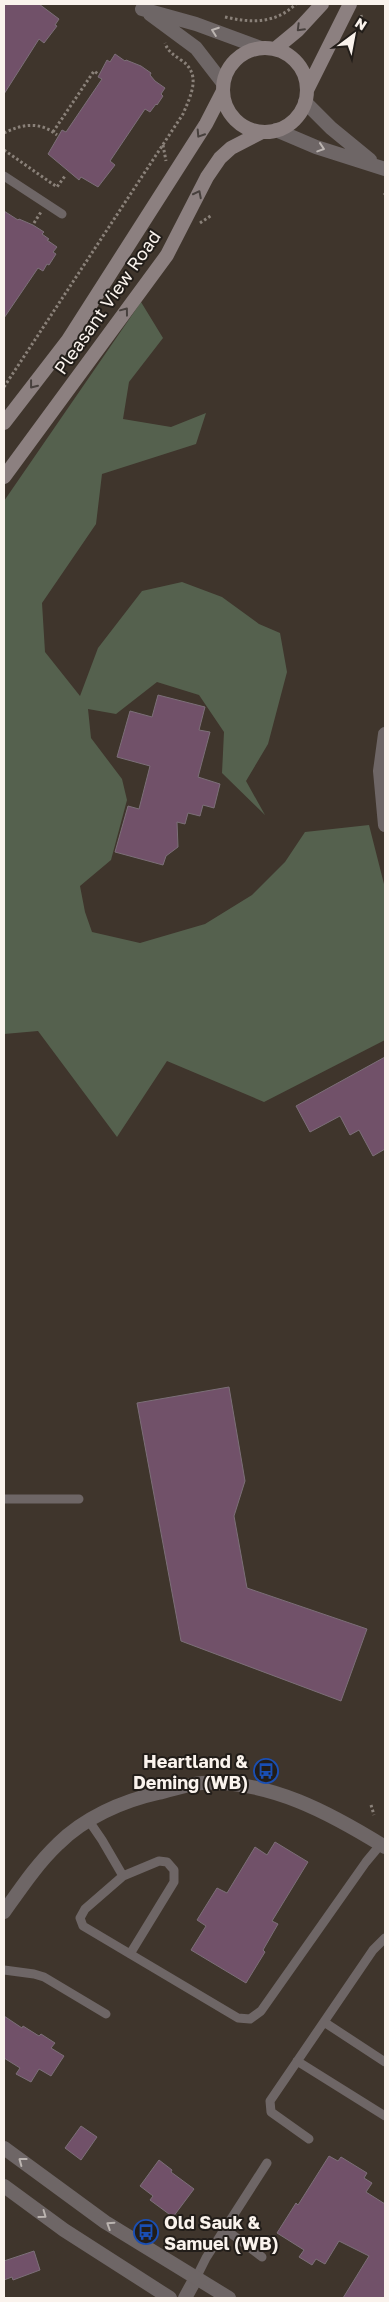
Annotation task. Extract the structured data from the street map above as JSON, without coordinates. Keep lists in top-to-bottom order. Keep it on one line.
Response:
{"streets":{"main road":["Pleasant View Road"]},"places":{"bus stop":["Heartland & Deming (WB)","Old Sauk & Samuel (WB)"]},"north":"top right"}
